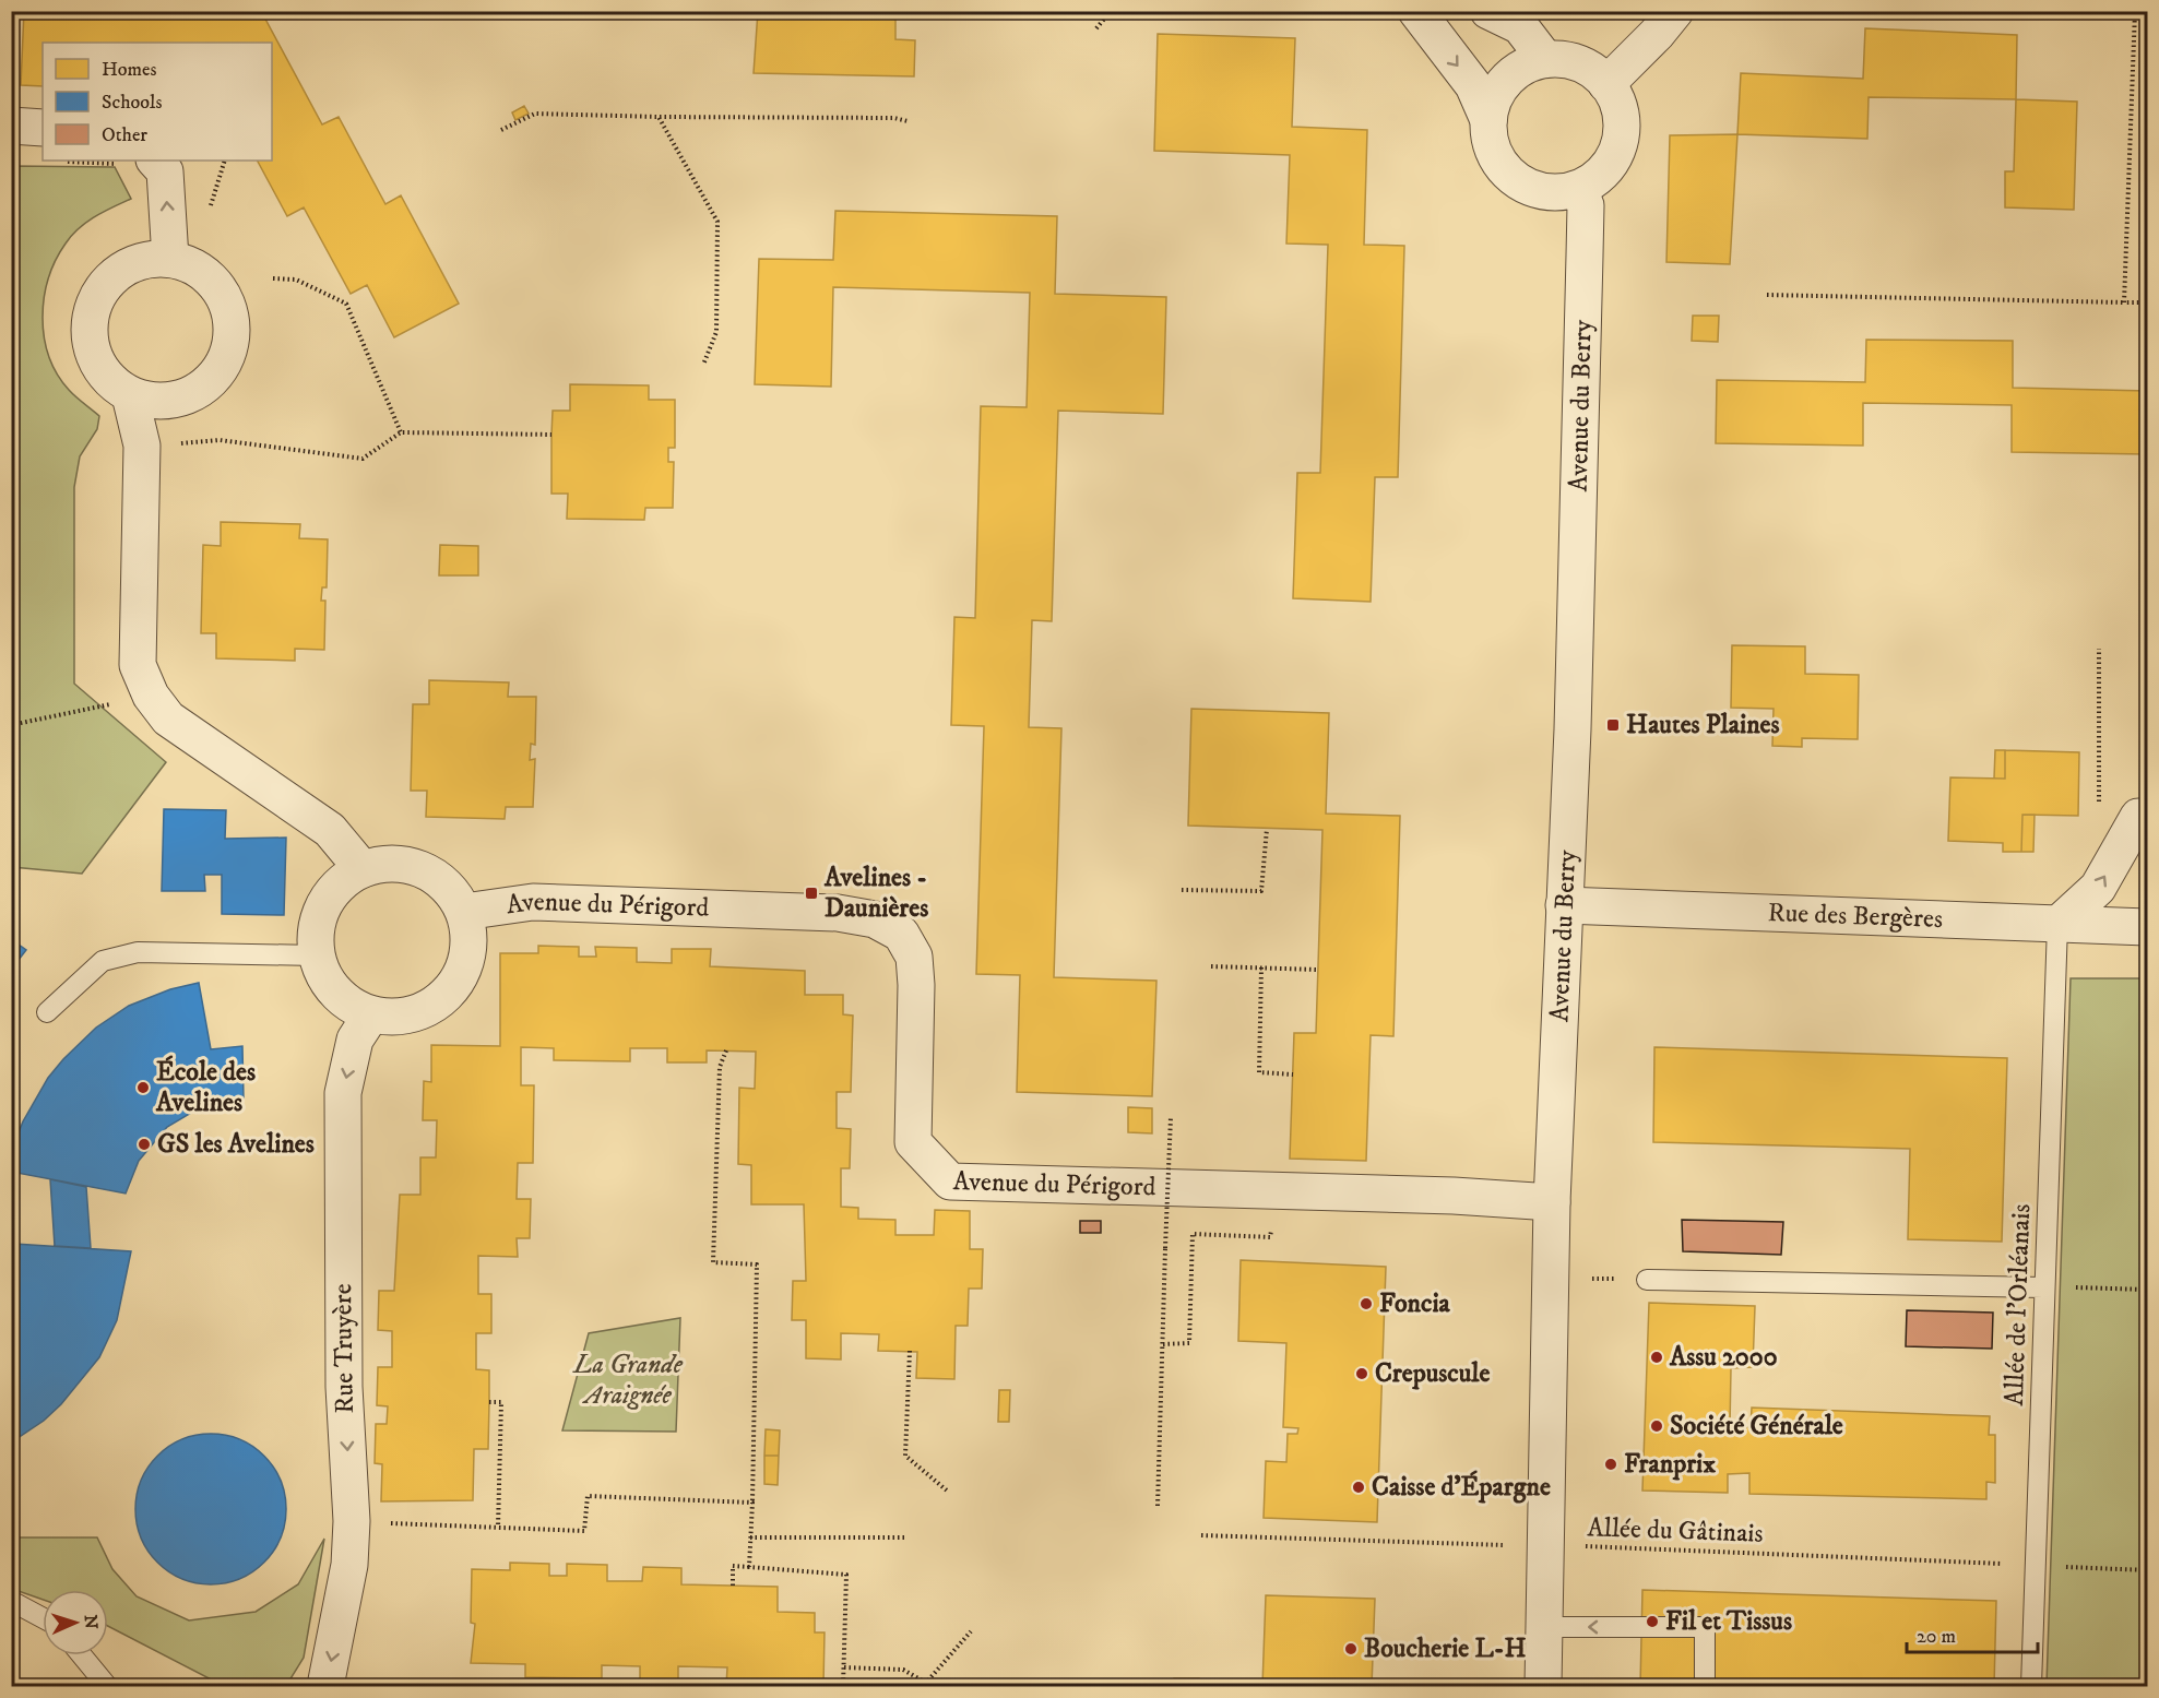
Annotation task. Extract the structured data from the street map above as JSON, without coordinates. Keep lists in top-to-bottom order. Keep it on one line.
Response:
{"streets":{"street":["Avenue du Berry","Avenue du Périgord","Rue des Bergères","Rue Truyère"],"lane":["Allée de l'Orléanais"],"path":["Allée du Gâtinais"]},"crossings":[["Avenue du Berry","Avenue du Périgord"],["Avenue du Berry","Rue des Bergères"],["Avenue du Berry","Allée du Gâtinais"],["Avenue du Périgord","Rue Truyère"],["Rue des Bergères","Allée de l'Orléanais"],["Allée de l'Orléanais","Allée du Gâtinais"]],"one_way":["Rue Truyère"],"parks":["La Grande Araignée"],"places":{"transit":["Hautes Plaines","Avelines - Daunières"],"other":["École des Avelines","GS les Avelines","Foncia","Assu 2000","Crepuscule","Société Générale","Franprix","Caisse d'Épargne","Fil et Tissus","Boucherie L-H"]},"legend":["Homes","Schools","Other"],"scale_bar":"20 m","north":"right"}
